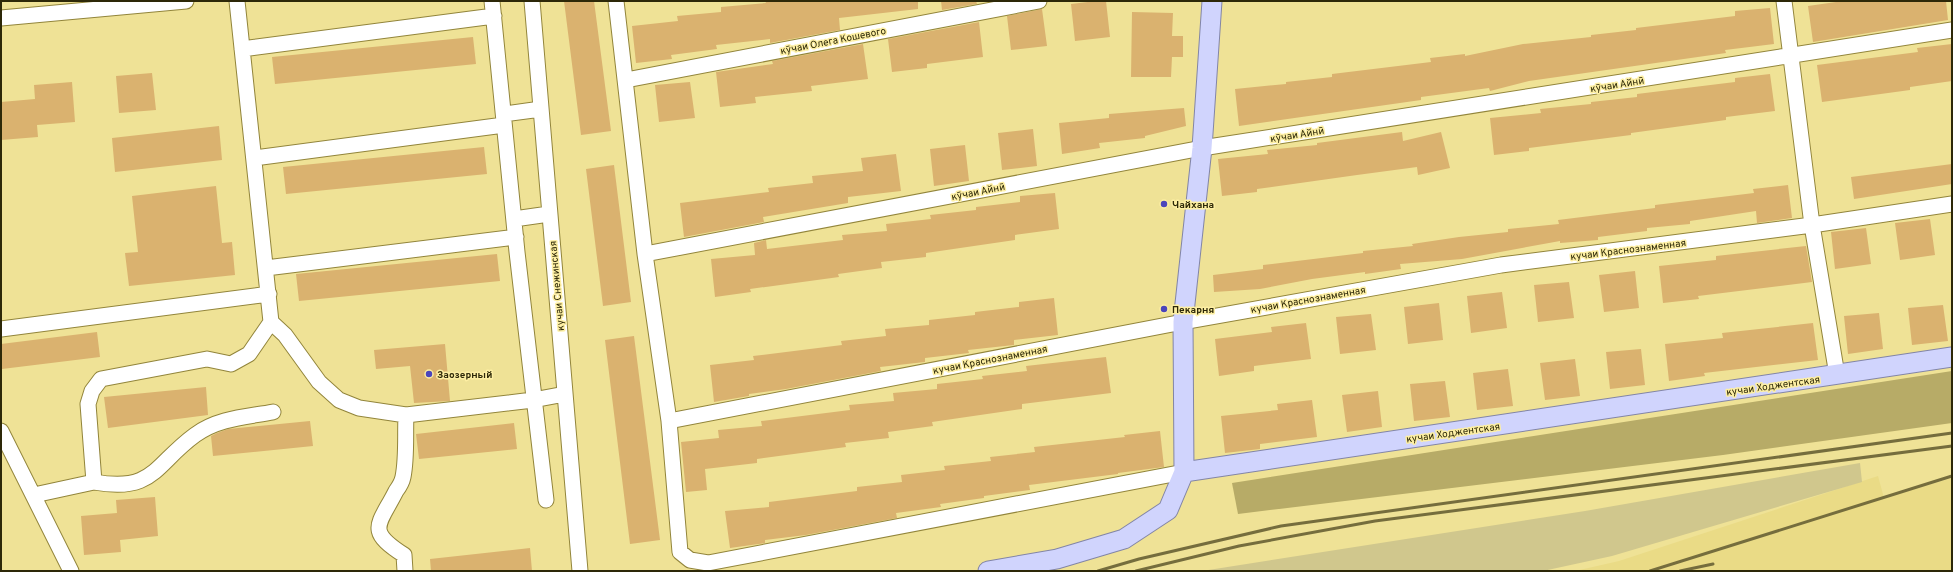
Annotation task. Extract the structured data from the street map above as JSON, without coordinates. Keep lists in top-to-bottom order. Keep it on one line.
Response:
{"streets":{"main road":["кучаи Ходжентская"],"street":["кӯчаи Олега Кошевого","кӯчаи Айнӣ","кучаи Краснознаменная","кучаи Снежинская"]},"places":["Чайхана","Пекарня","Заозерный"]}
